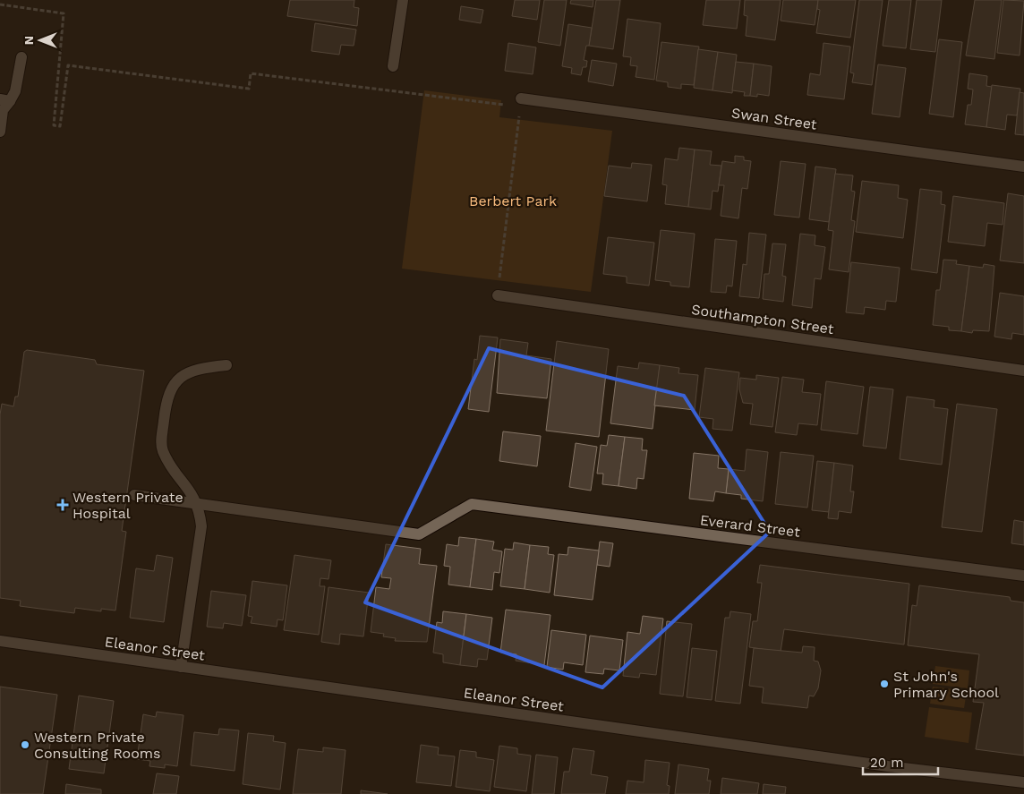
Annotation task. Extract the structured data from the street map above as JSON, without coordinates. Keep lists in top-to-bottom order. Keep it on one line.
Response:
{"streets":{"street":["Swan Street","Southampton Street","Everard Street","Eleanor Street"]},"parks":["Berbert Park"],"places":{"health":["Western Private Hospital"],"other":["St John's Primary School","Western Private Consulting Rooms"]},"scale_bar":"20 m","north":"left"}
